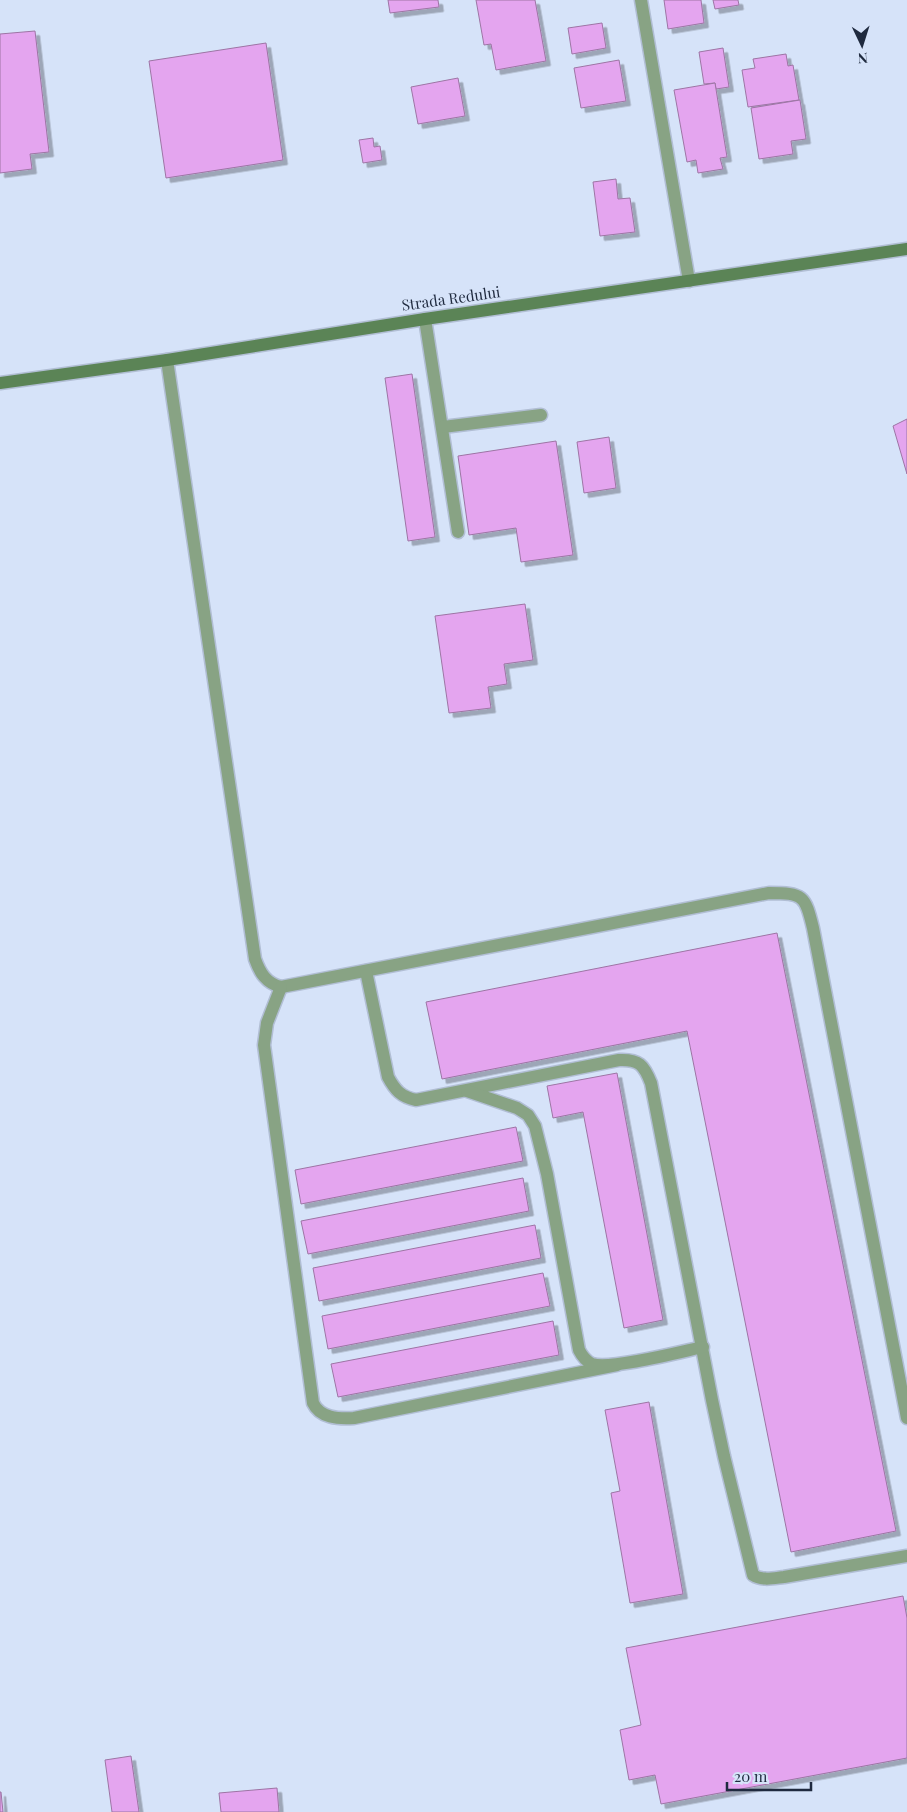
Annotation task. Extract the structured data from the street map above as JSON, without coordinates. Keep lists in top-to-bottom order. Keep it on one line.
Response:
{"streets":{"main road":["Strada Redului"]},"scale_bar":"20 m","north":"bottom"}
